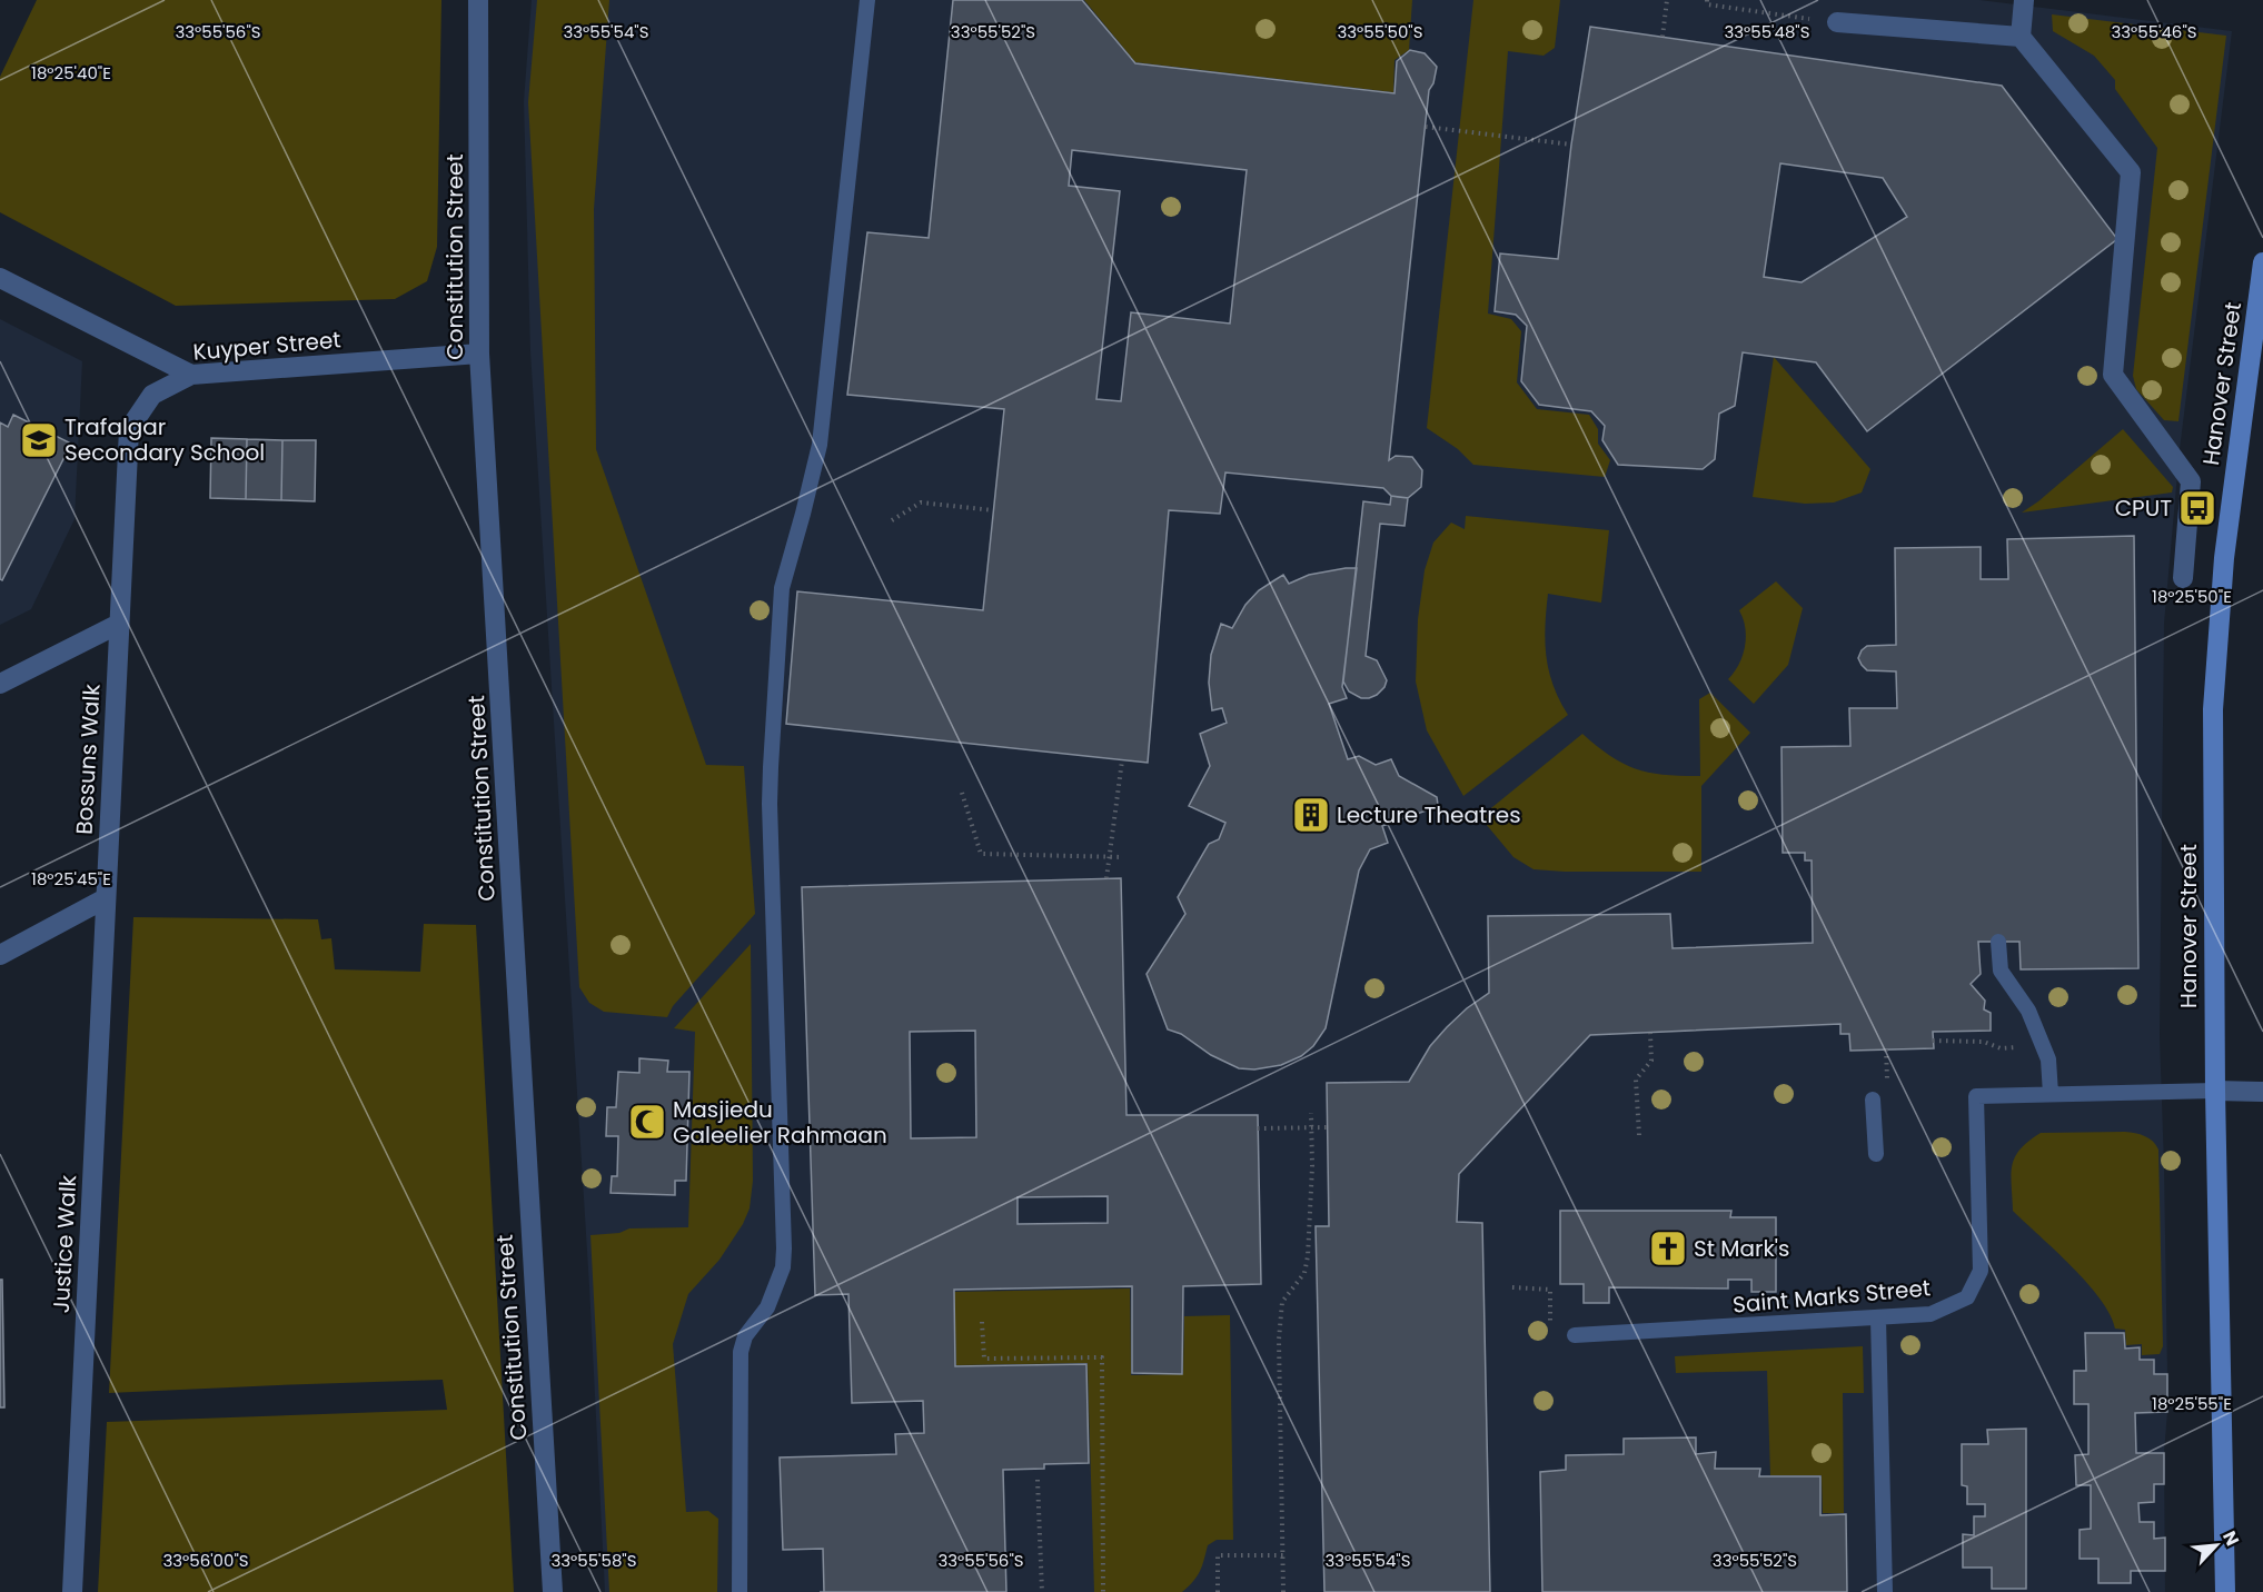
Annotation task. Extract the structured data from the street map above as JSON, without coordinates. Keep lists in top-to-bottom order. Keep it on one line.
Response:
{"streets":{"street":["Constitution Street","Kuyper Street","Hanover Street","Bossuns Walk","Justice Walk"],"lane":["Saint Marks Street"]},"crossings":[["Constitution Street","Kuyper Street"],["Kuyper Street","Bossuns Walk"],["Hanover Street","Saint Marks Street"],["Bossuns Walk","Justice Walk"]],"places":{"school or university":["Trafalgar Secondary School"],"bus stop":["CPUT"],"building":["Lecture Theatres"],"mosque":["Masjiedu Galeelier Rahmaan"],"church":["St Mark's"]},"north":"top right","coordinates":["33°55'56\"S","33°55'54\"S","33°55'52\"S","33°55'50\"S","33°55'48\"S","33°55'46\"S","18°25'40\"E","18°25'50\"E","18°25'45\"E","18°25'55\"E","33°56'00\"S","33°55'58\"S"]}
